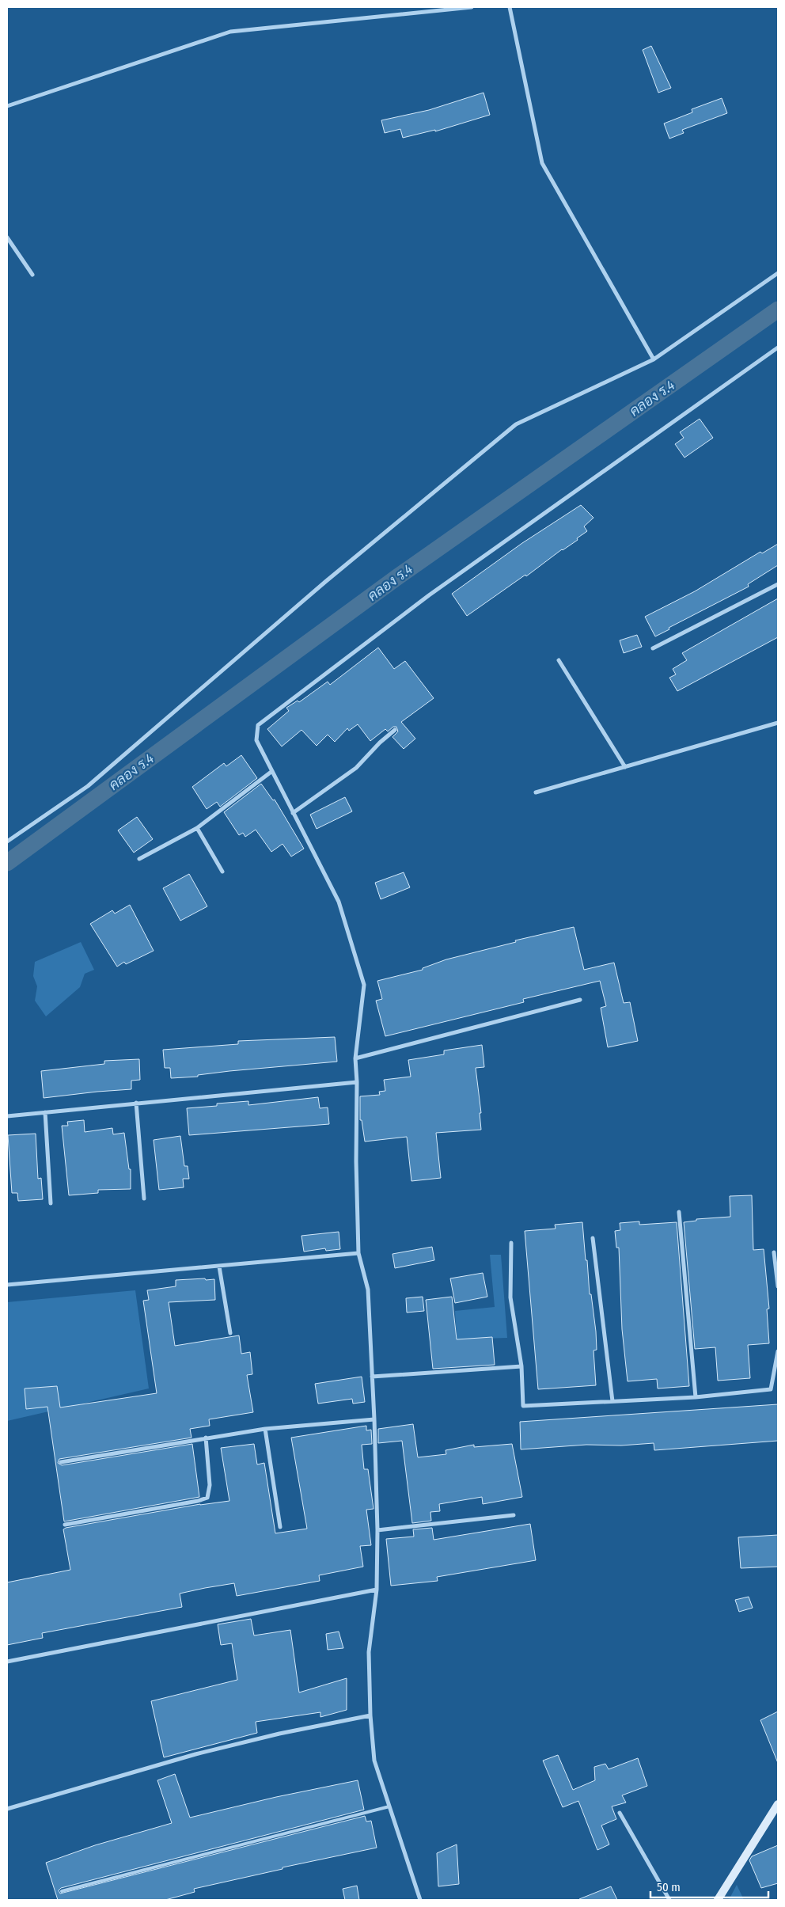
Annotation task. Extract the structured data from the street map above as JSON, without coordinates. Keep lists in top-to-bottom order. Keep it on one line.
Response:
{"water":["คลอง ร.4"],"scale_bar":"50 m"}
